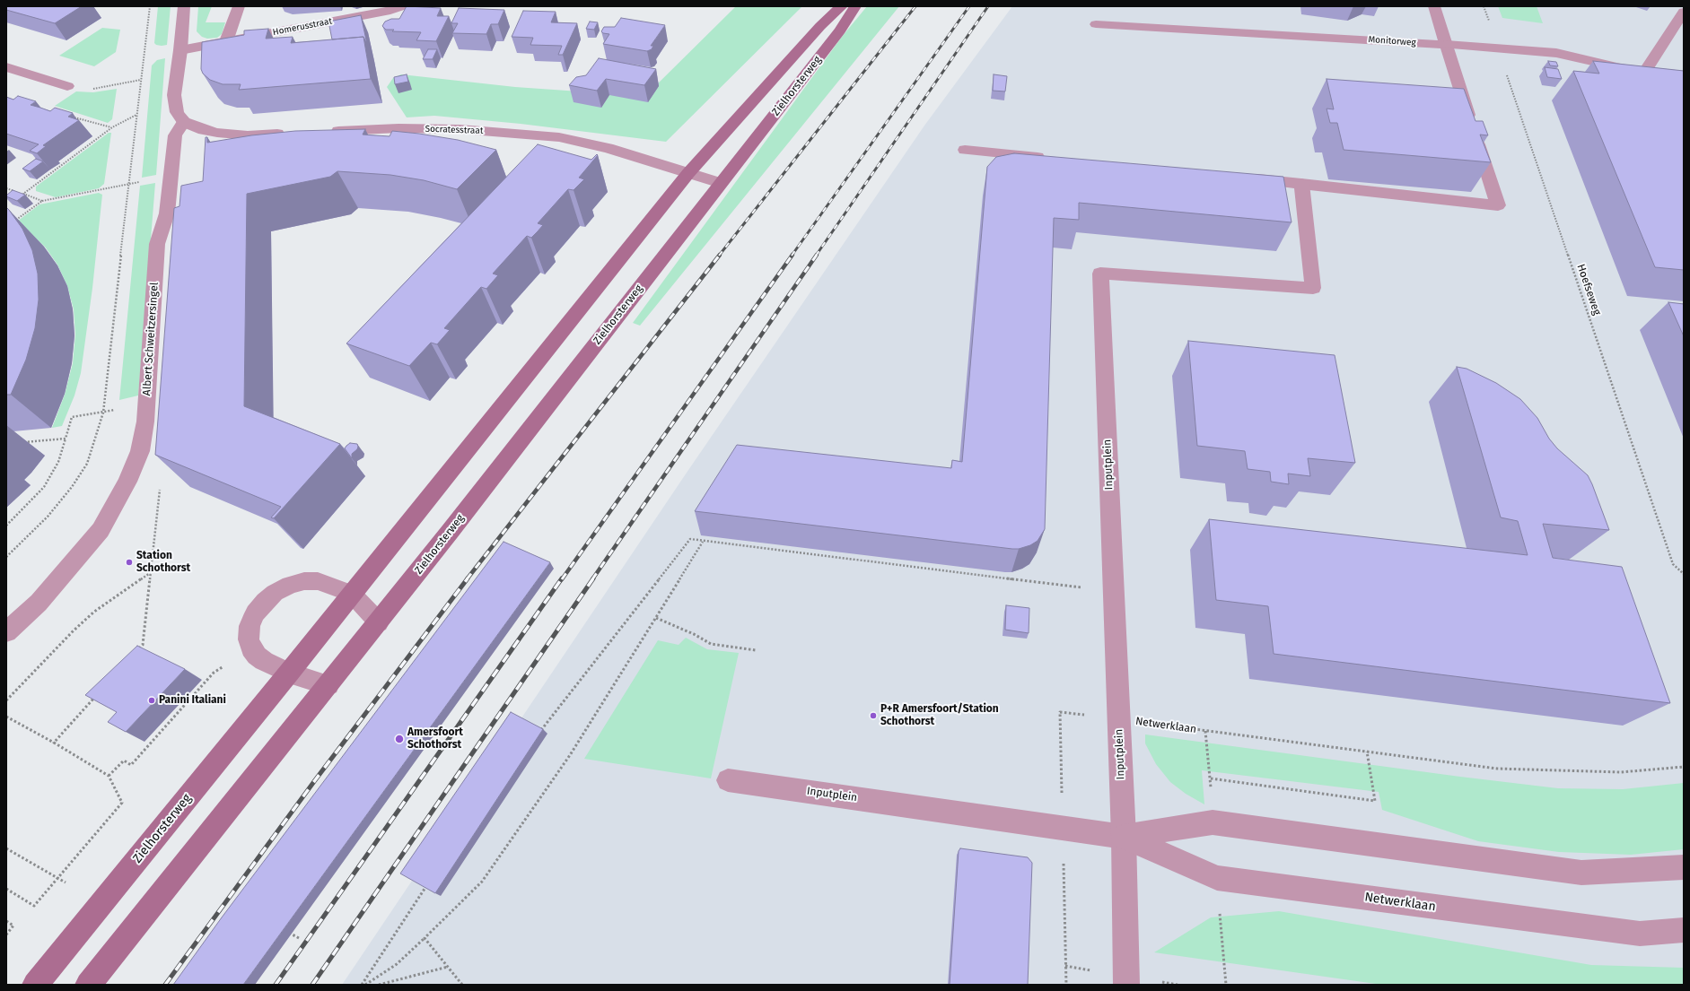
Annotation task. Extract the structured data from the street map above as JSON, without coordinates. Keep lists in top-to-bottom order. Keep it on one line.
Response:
{"streets":{"main road":["Zielhorsterweg"],"street":["Homerusstraat","Monitorweg","Socratesstraat","Albert Schweitzersingel","Inputplein","Netwerklaan"],"path":["Hoefseweg"]},"crossings":[["Monitorweg","Hoefseweg"],["Zielhorsterweg","Socratesstraat"],["Inputplein","Netwerklaan"]],"places":["Station Schothorst","Panini Italiani","P+R Amersfoort/Station Schothorst","Amersfoort Schothorst"]}
